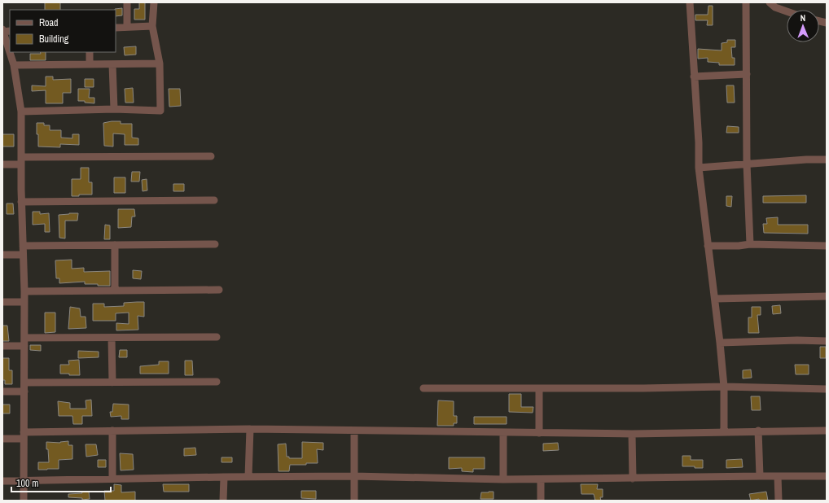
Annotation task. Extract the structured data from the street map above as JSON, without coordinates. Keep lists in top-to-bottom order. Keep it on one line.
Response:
{"legend":["Road","Building"],"scale_bar":"100 m","north":"top"}
